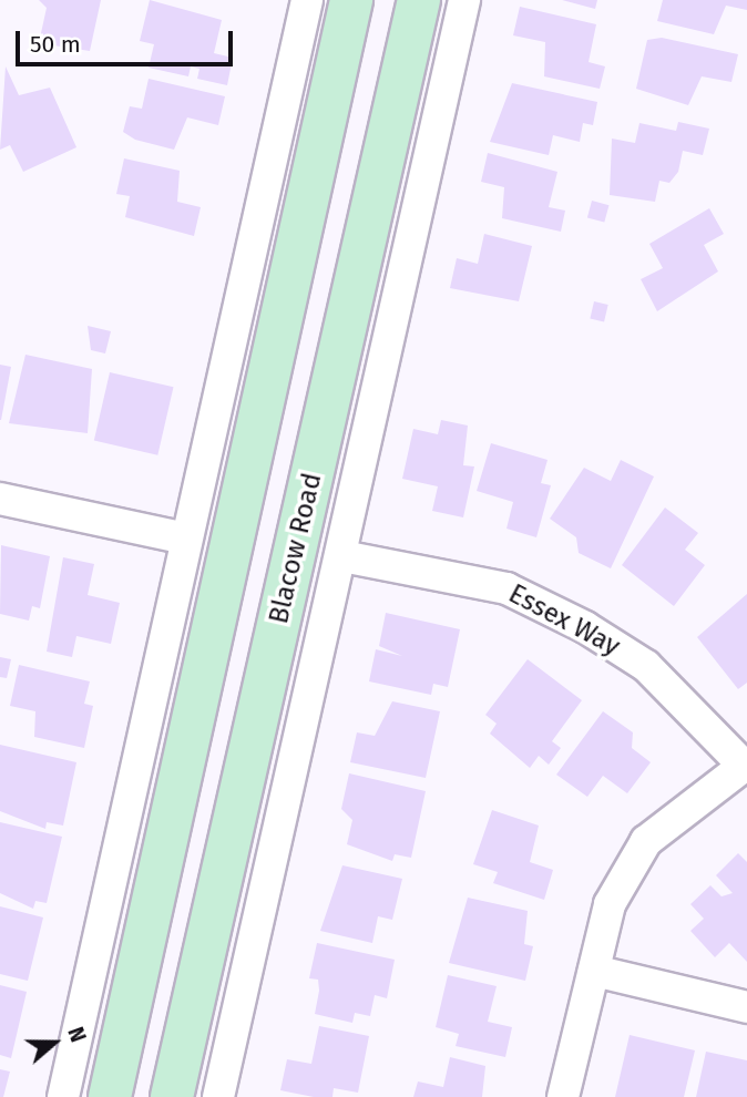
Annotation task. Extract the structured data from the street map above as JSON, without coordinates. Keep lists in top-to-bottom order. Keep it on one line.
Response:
{"streets":{"main road":["Blacow Road"],"street":["Essex Way"]},"crossings":[["Blacow Road","Essex Way"]],"scale_bar":"50 m","north":"right"}
